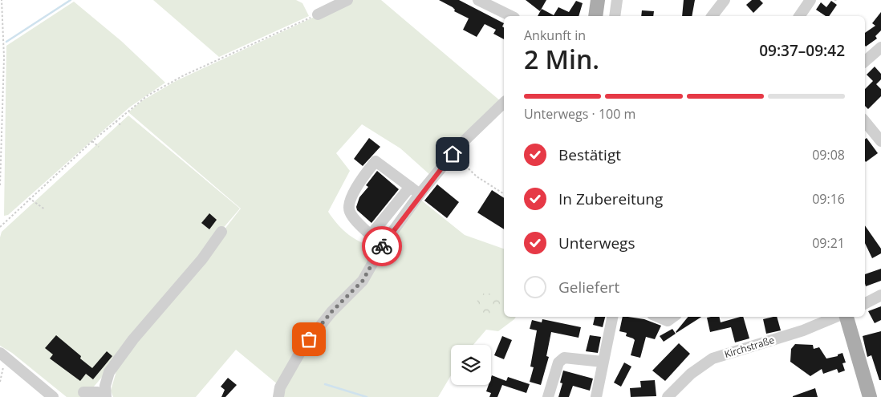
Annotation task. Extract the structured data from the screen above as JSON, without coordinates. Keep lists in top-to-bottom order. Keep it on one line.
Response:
{"streets":{"street":["Kirchstraße"]},"page":{"heading":["2 Min.","Ankunft in","09:37–09:42"],"bar":"Unterwegs · 100 m","list":[["Bestätigt","09:08"],["In Zubereitung","09:16"],["Unterwegs","09:21"],"Geliefert"]}}
